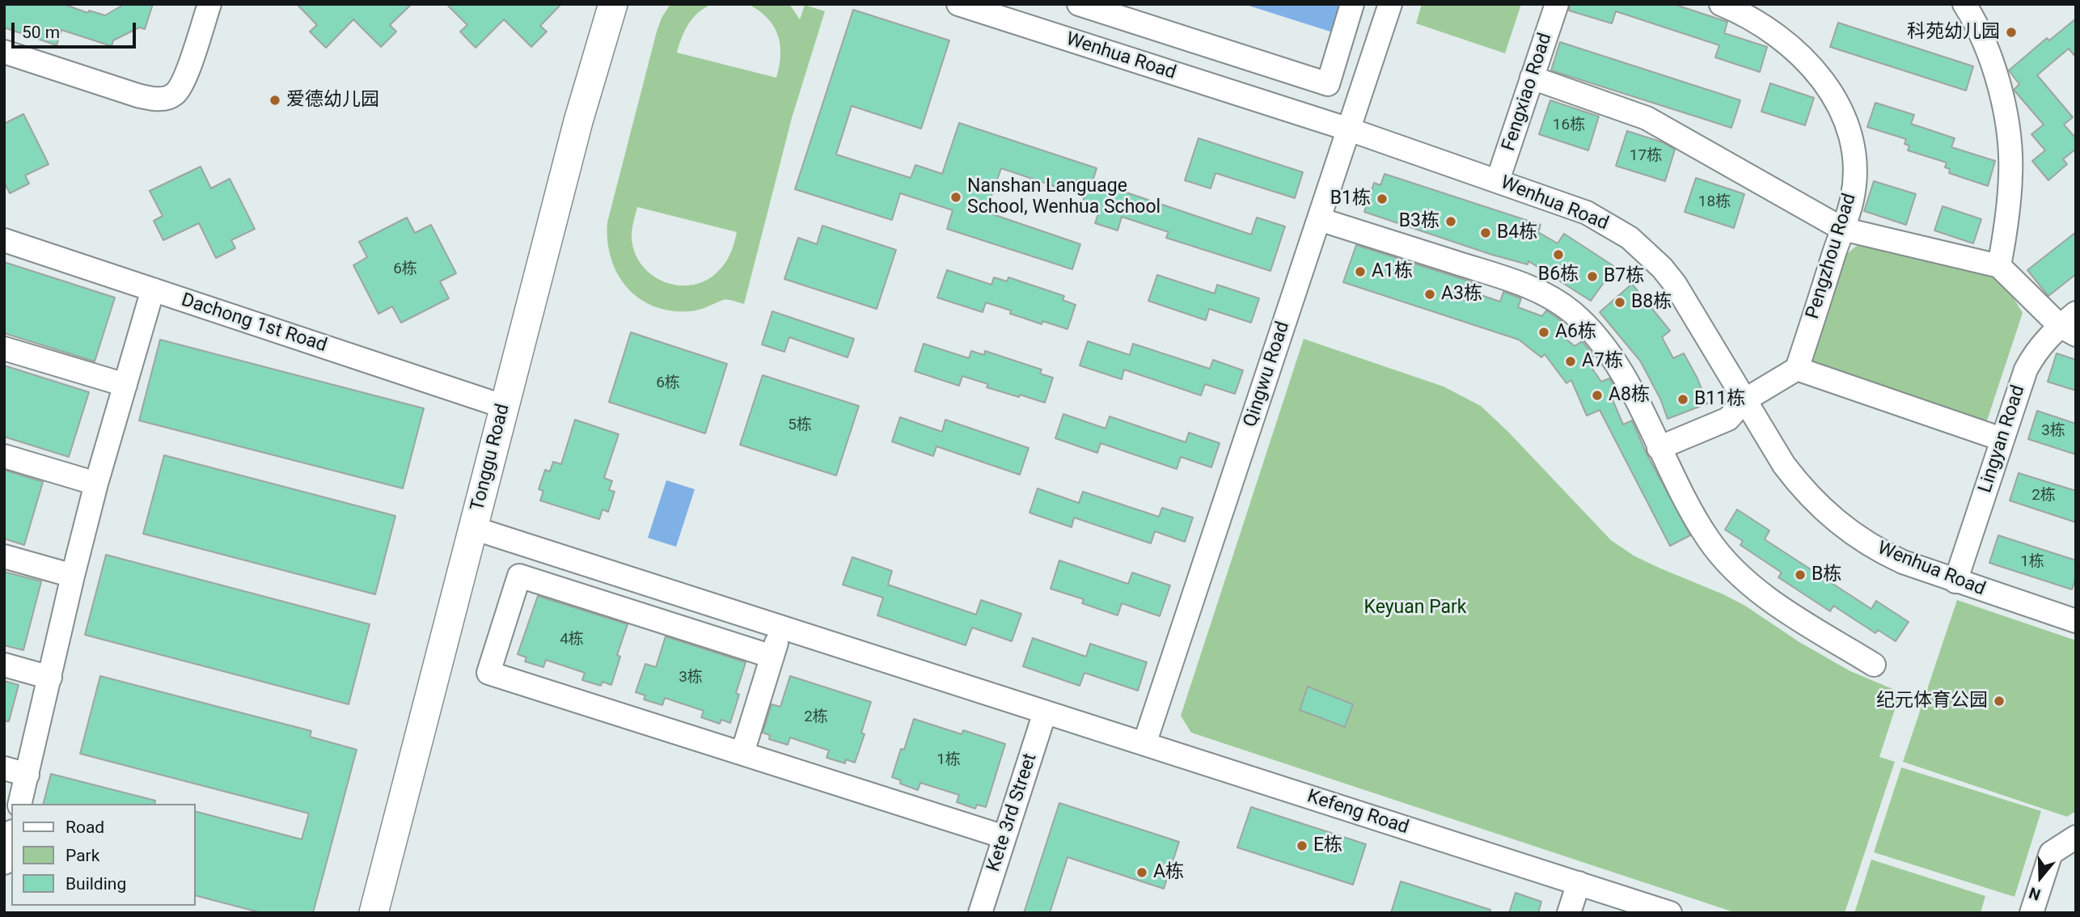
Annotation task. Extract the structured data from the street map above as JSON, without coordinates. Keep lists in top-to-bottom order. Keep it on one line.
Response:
{"streets":{"main road":["Tonggu Road"],"street":["Wenhua Road","Fengxiao Road","Pengzhou Road","Dachong 1st Road","Qingwu Road","Lingyan Road","Kete 3rd Street","Kefeng Road"]},"crossings":[["Wenhua Road","Fengxiao Road"],["Wenhua Road","Qingwu Road"],["Wenhua Road","Lingyan Road"],["Dachong 1st Road","Tonggu Road"],["Qingwu Road","Kefeng Road"],["Tonggu Road","Kefeng Road"],["Kete 3rd Street","Kefeng Road"]],"parks":["Keyuan Park"],"places":["科苑幼儿园","爱德幼儿园","Nanshan Language School, Wenhua School","B1栋","B3栋","B4栋","B6栋","A1栋","B7栋","A3栋","B8栋","A6栋","A7栋","A8栋","B11栋","B栋","纪元体育公园","E栋","A栋"],"house_numbers":["16栋","17栋","18栋","6栋","6栋","5栋","3栋","2栋","1栋","4栋","3栋","2栋","1栋"],"legend":["Road","Park","Building"],"scale_bar":"50 m","north":"bottom"}
